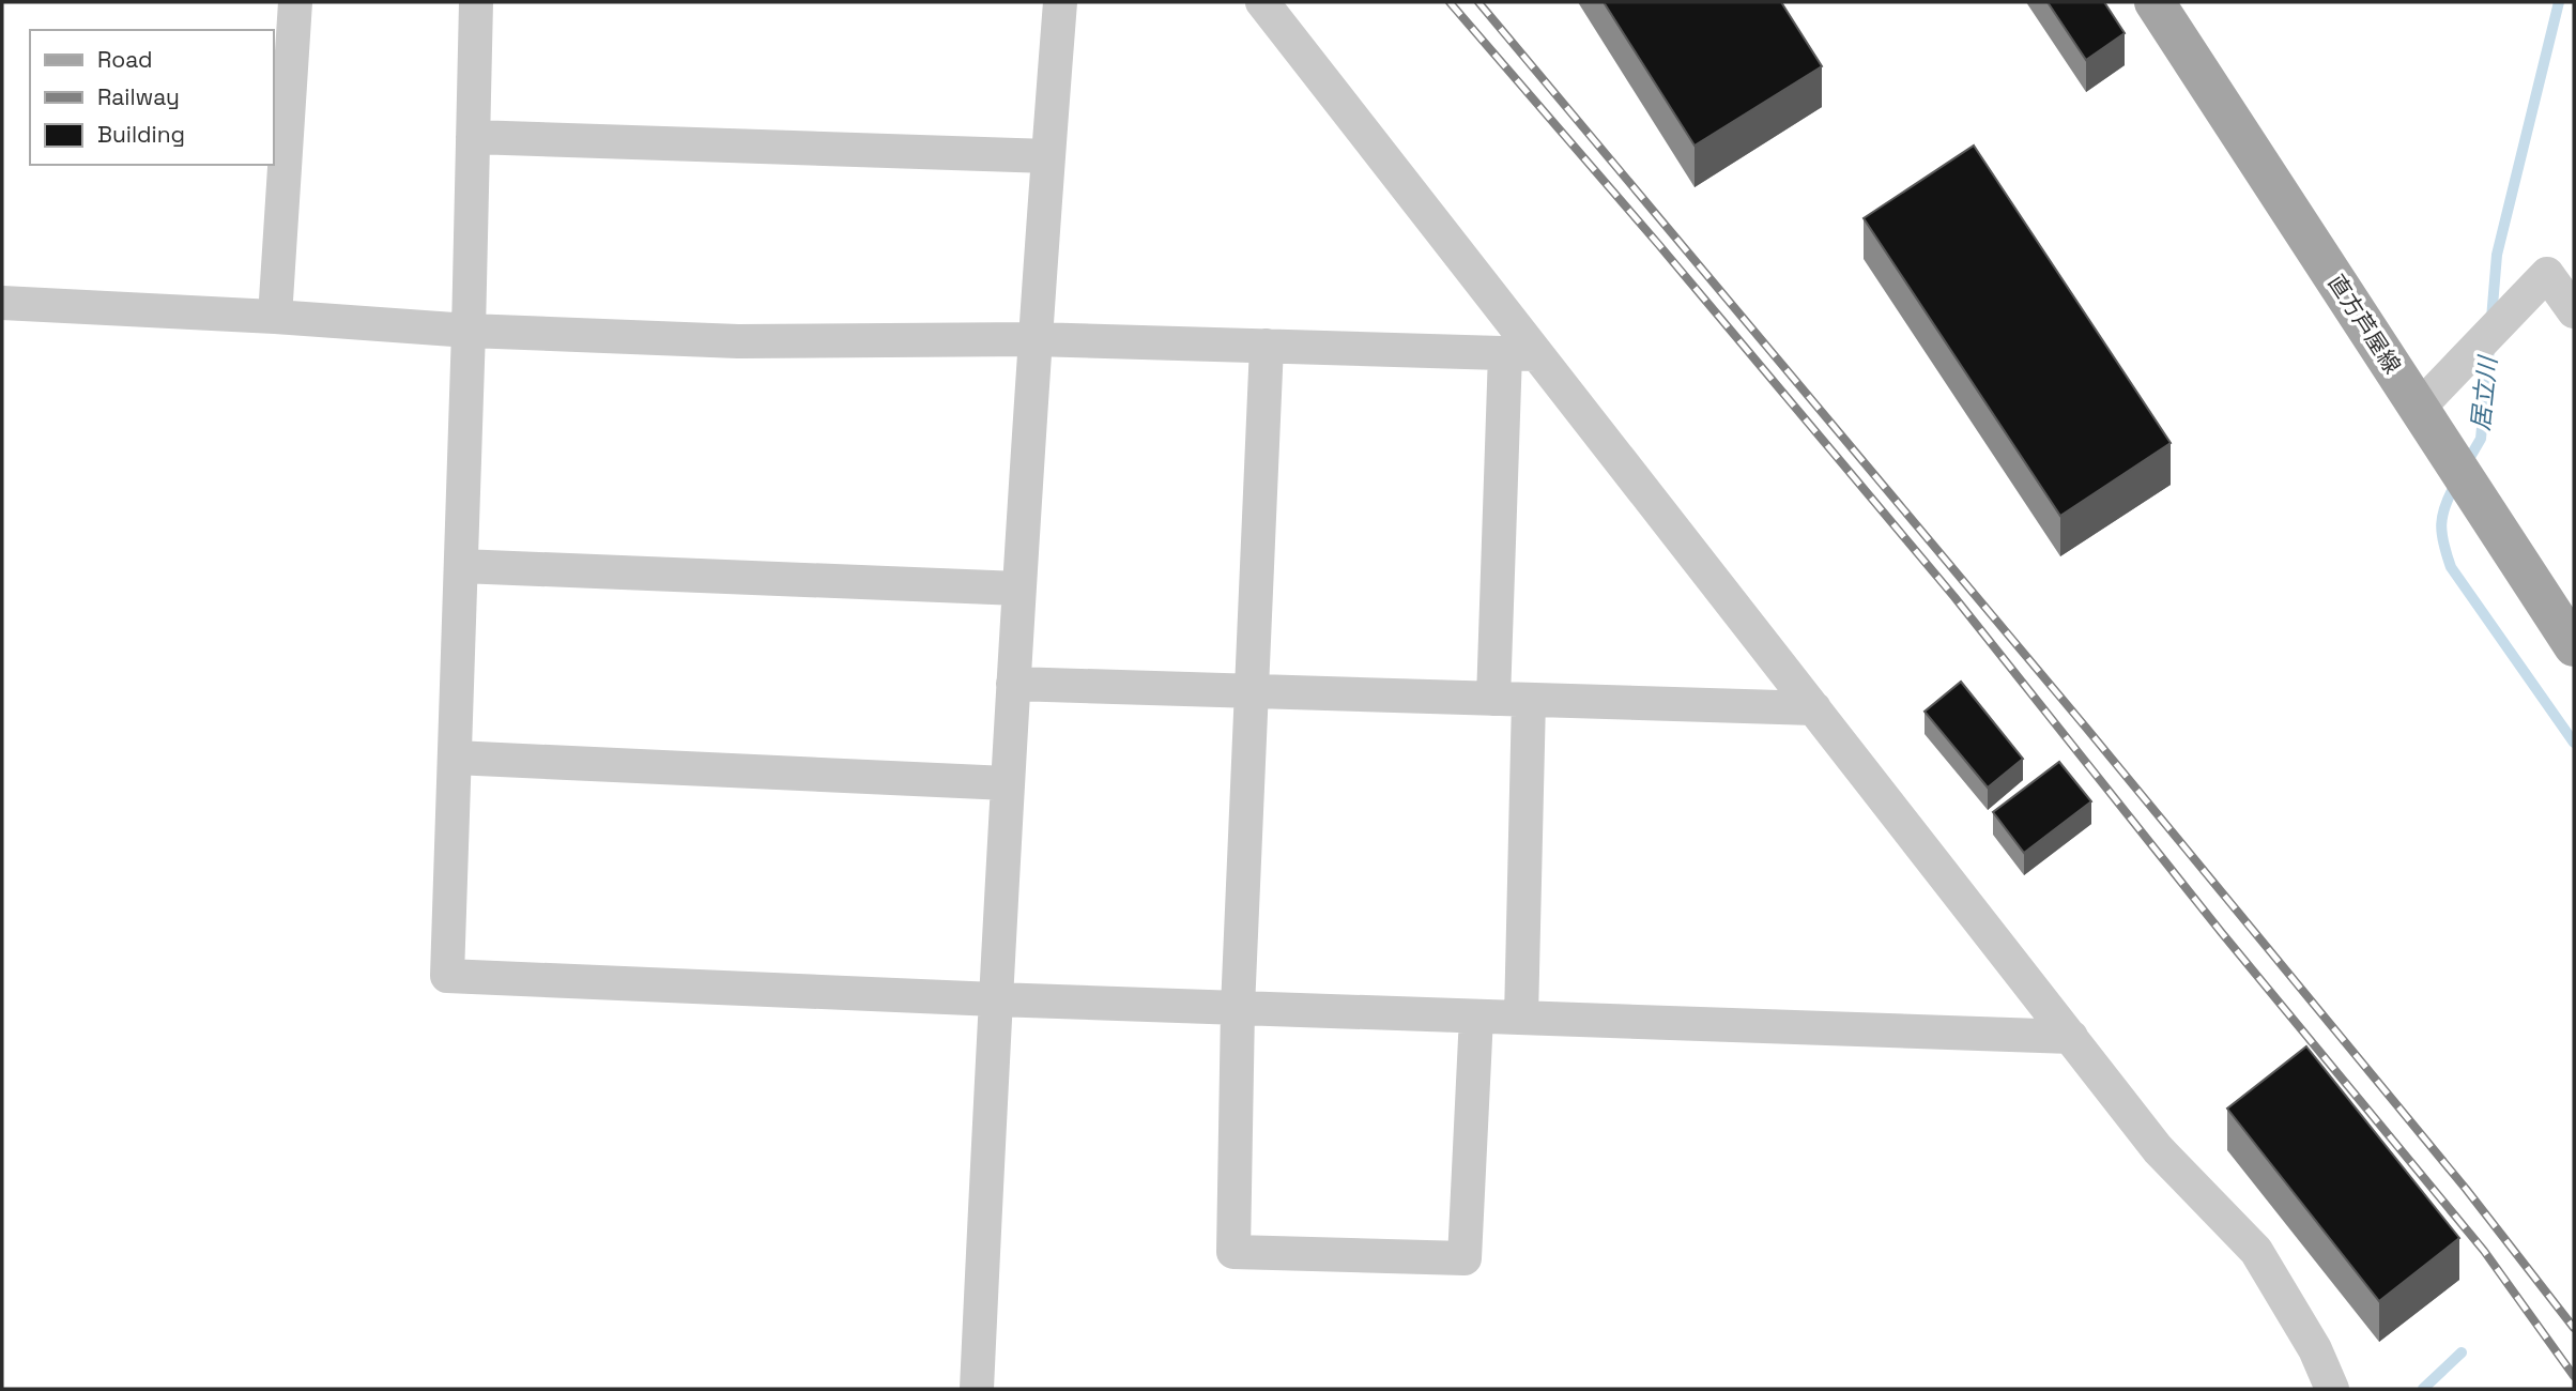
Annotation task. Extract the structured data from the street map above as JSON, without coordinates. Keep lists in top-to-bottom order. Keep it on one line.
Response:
{"streets":{"main road":["直方芦屋線"]},"water":["居立川"],"legend":["Road","Railway","Building"]}
